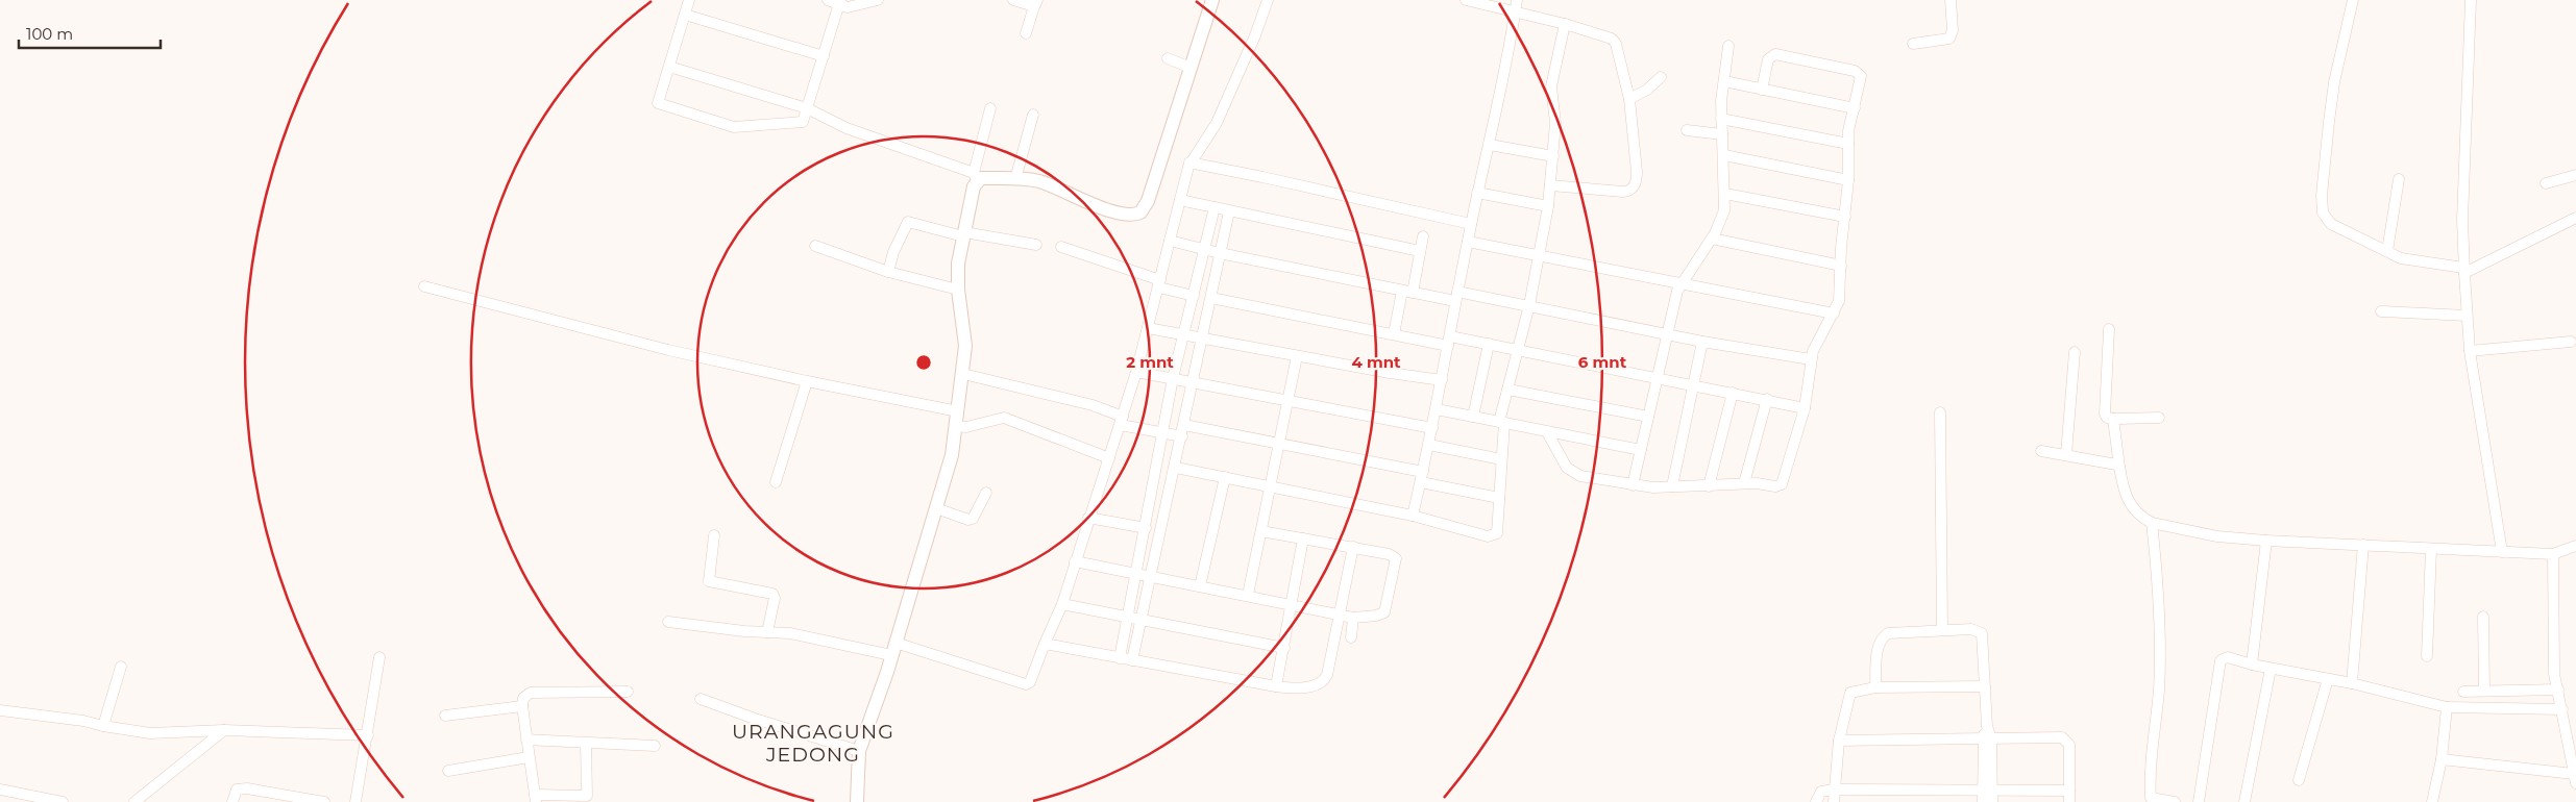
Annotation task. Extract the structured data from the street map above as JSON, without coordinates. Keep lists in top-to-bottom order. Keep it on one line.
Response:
{"districts":["URANGAGUNG JEDONG"],"scale_bar":"100 m","rings":["2 mnt","4 mnt","6 mnt"]}
